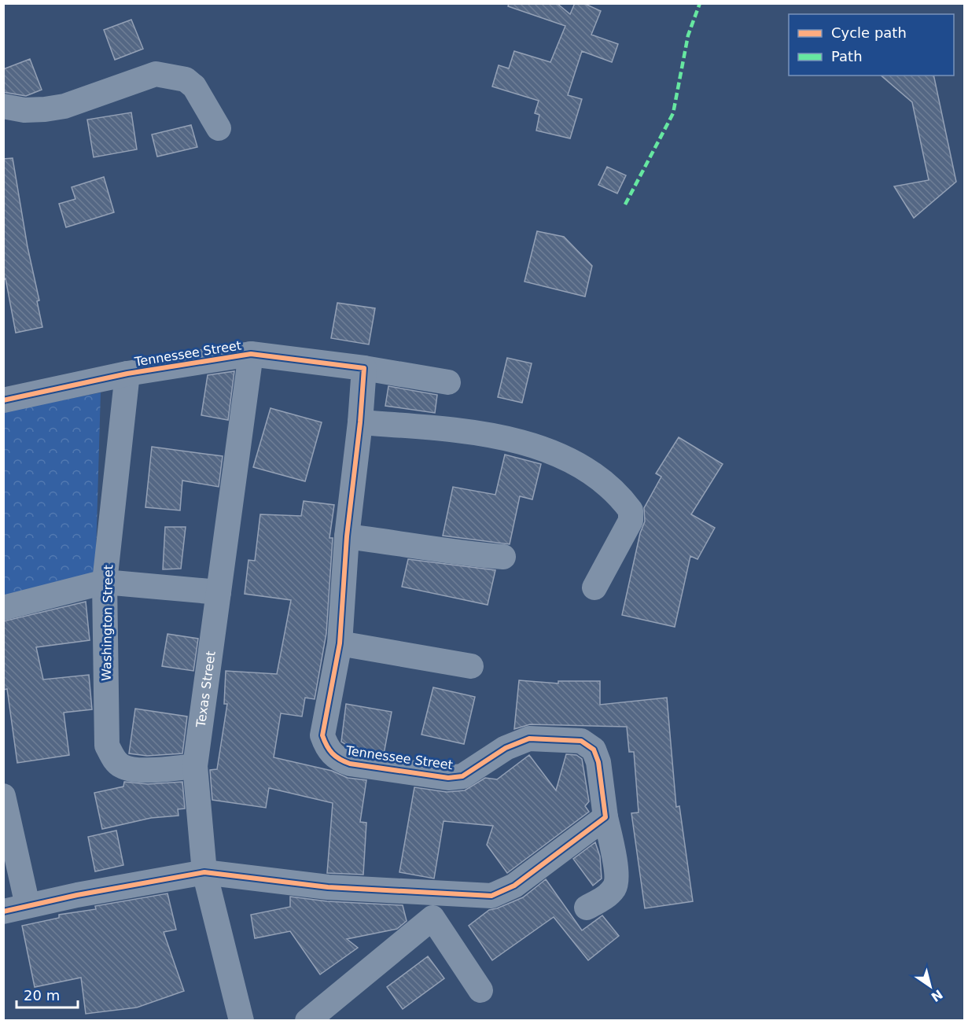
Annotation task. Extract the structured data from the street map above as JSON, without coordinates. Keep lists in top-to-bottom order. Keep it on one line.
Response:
{"streets":{"street":["Tennessee Street","Washington Street","Texas Street"]},"crossings":[["Tennessee Street","Washington Street"],["Tennessee Street","Texas Street"],["Washington Street","Texas Street"]],"legend":["Cycle path","Path"],"scale_bar":"20 m","north":"bottom right"}
